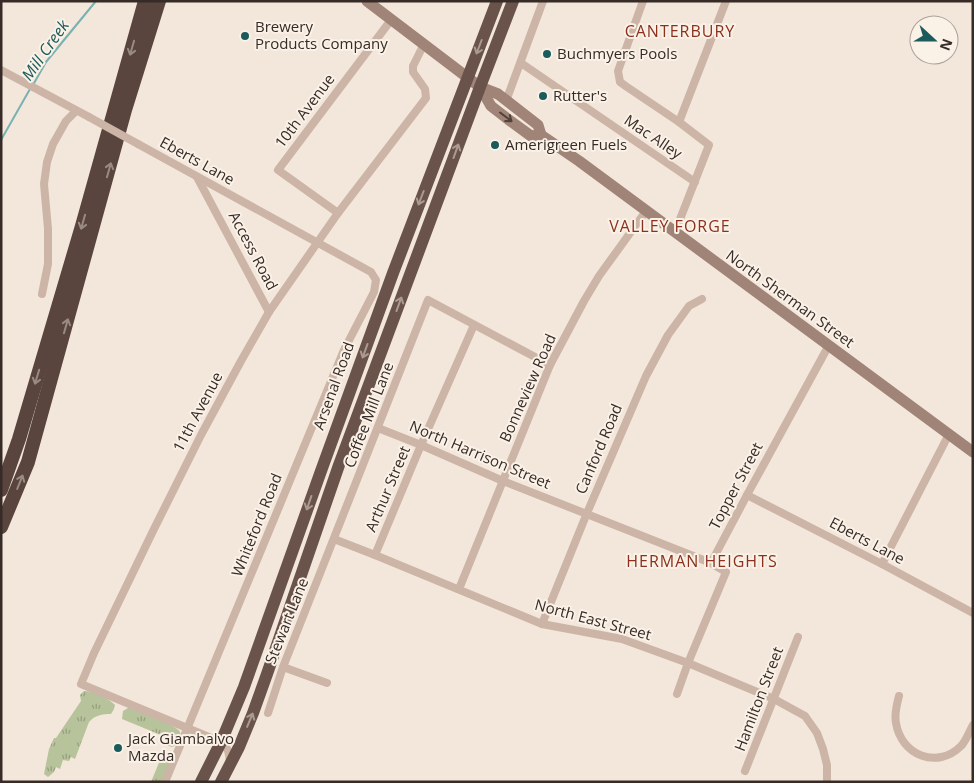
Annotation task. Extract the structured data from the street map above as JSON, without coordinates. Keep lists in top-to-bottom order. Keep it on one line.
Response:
{"streets":{"highway":["Arsenal Road"],"main road":["North Sherman Street"],"street":["10th Avenue","Mac Alley","Eberts Lane","Access Road","Bonneview Road","11th Avenue","Coffee Mill Lane","Canford Road","North Harrison Street","Topper Street","Arthur Street","Whiteford Road","North East Street","Stewart Lane","Hamilton Street"]},"crossings":[["10th Avenue","North Sherman Street"],["10th Avenue","11th Avenue"],["Eberts Lane","Access Road"],["Eberts Lane","11th Avenue"],["Eberts Lane","Topper Street"],["Eberts Lane","Whiteford Road"],["Access Road","11th Avenue"],["North Sherman Street","Arsenal Road"],["North Sherman Street","Bonneview Road"],["North Sherman Street","11th Avenue"],["North Sherman Street","Topper Street"],["Arsenal Road","11th Avenue"],["Bonneview Road","North Harrison Street"],["Bonneview Road","North East Street"],["11th Avenue","Whiteford Road"],["Coffee Mill Lane","North Harrison Street"],["Coffee Mill Lane","Arthur Street"],["Coffee Mill Lane","North East Street"],["Coffee Mill Lane","Stewart Lane"],["Canford Road","North Harrison Street"],["Canford Road","North East Street"],["North Harrison Street","Topper Street"],["North Harrison Street","Arthur Street"],["Arthur Street","North East Street"],["North East Street","Stewart Lane"],["North East Street","Hamilton Street"]],"districts":["CANTERBURY","VALLEY FORGE","HERMAN HEIGHTS"],"water":["Mill Creek"],"places":["Brewery Products Company","Buchmyers Pools","Rutter's","Amerigreen Fuels","Jack Giambalvo Mazda"],"north":"right"}
